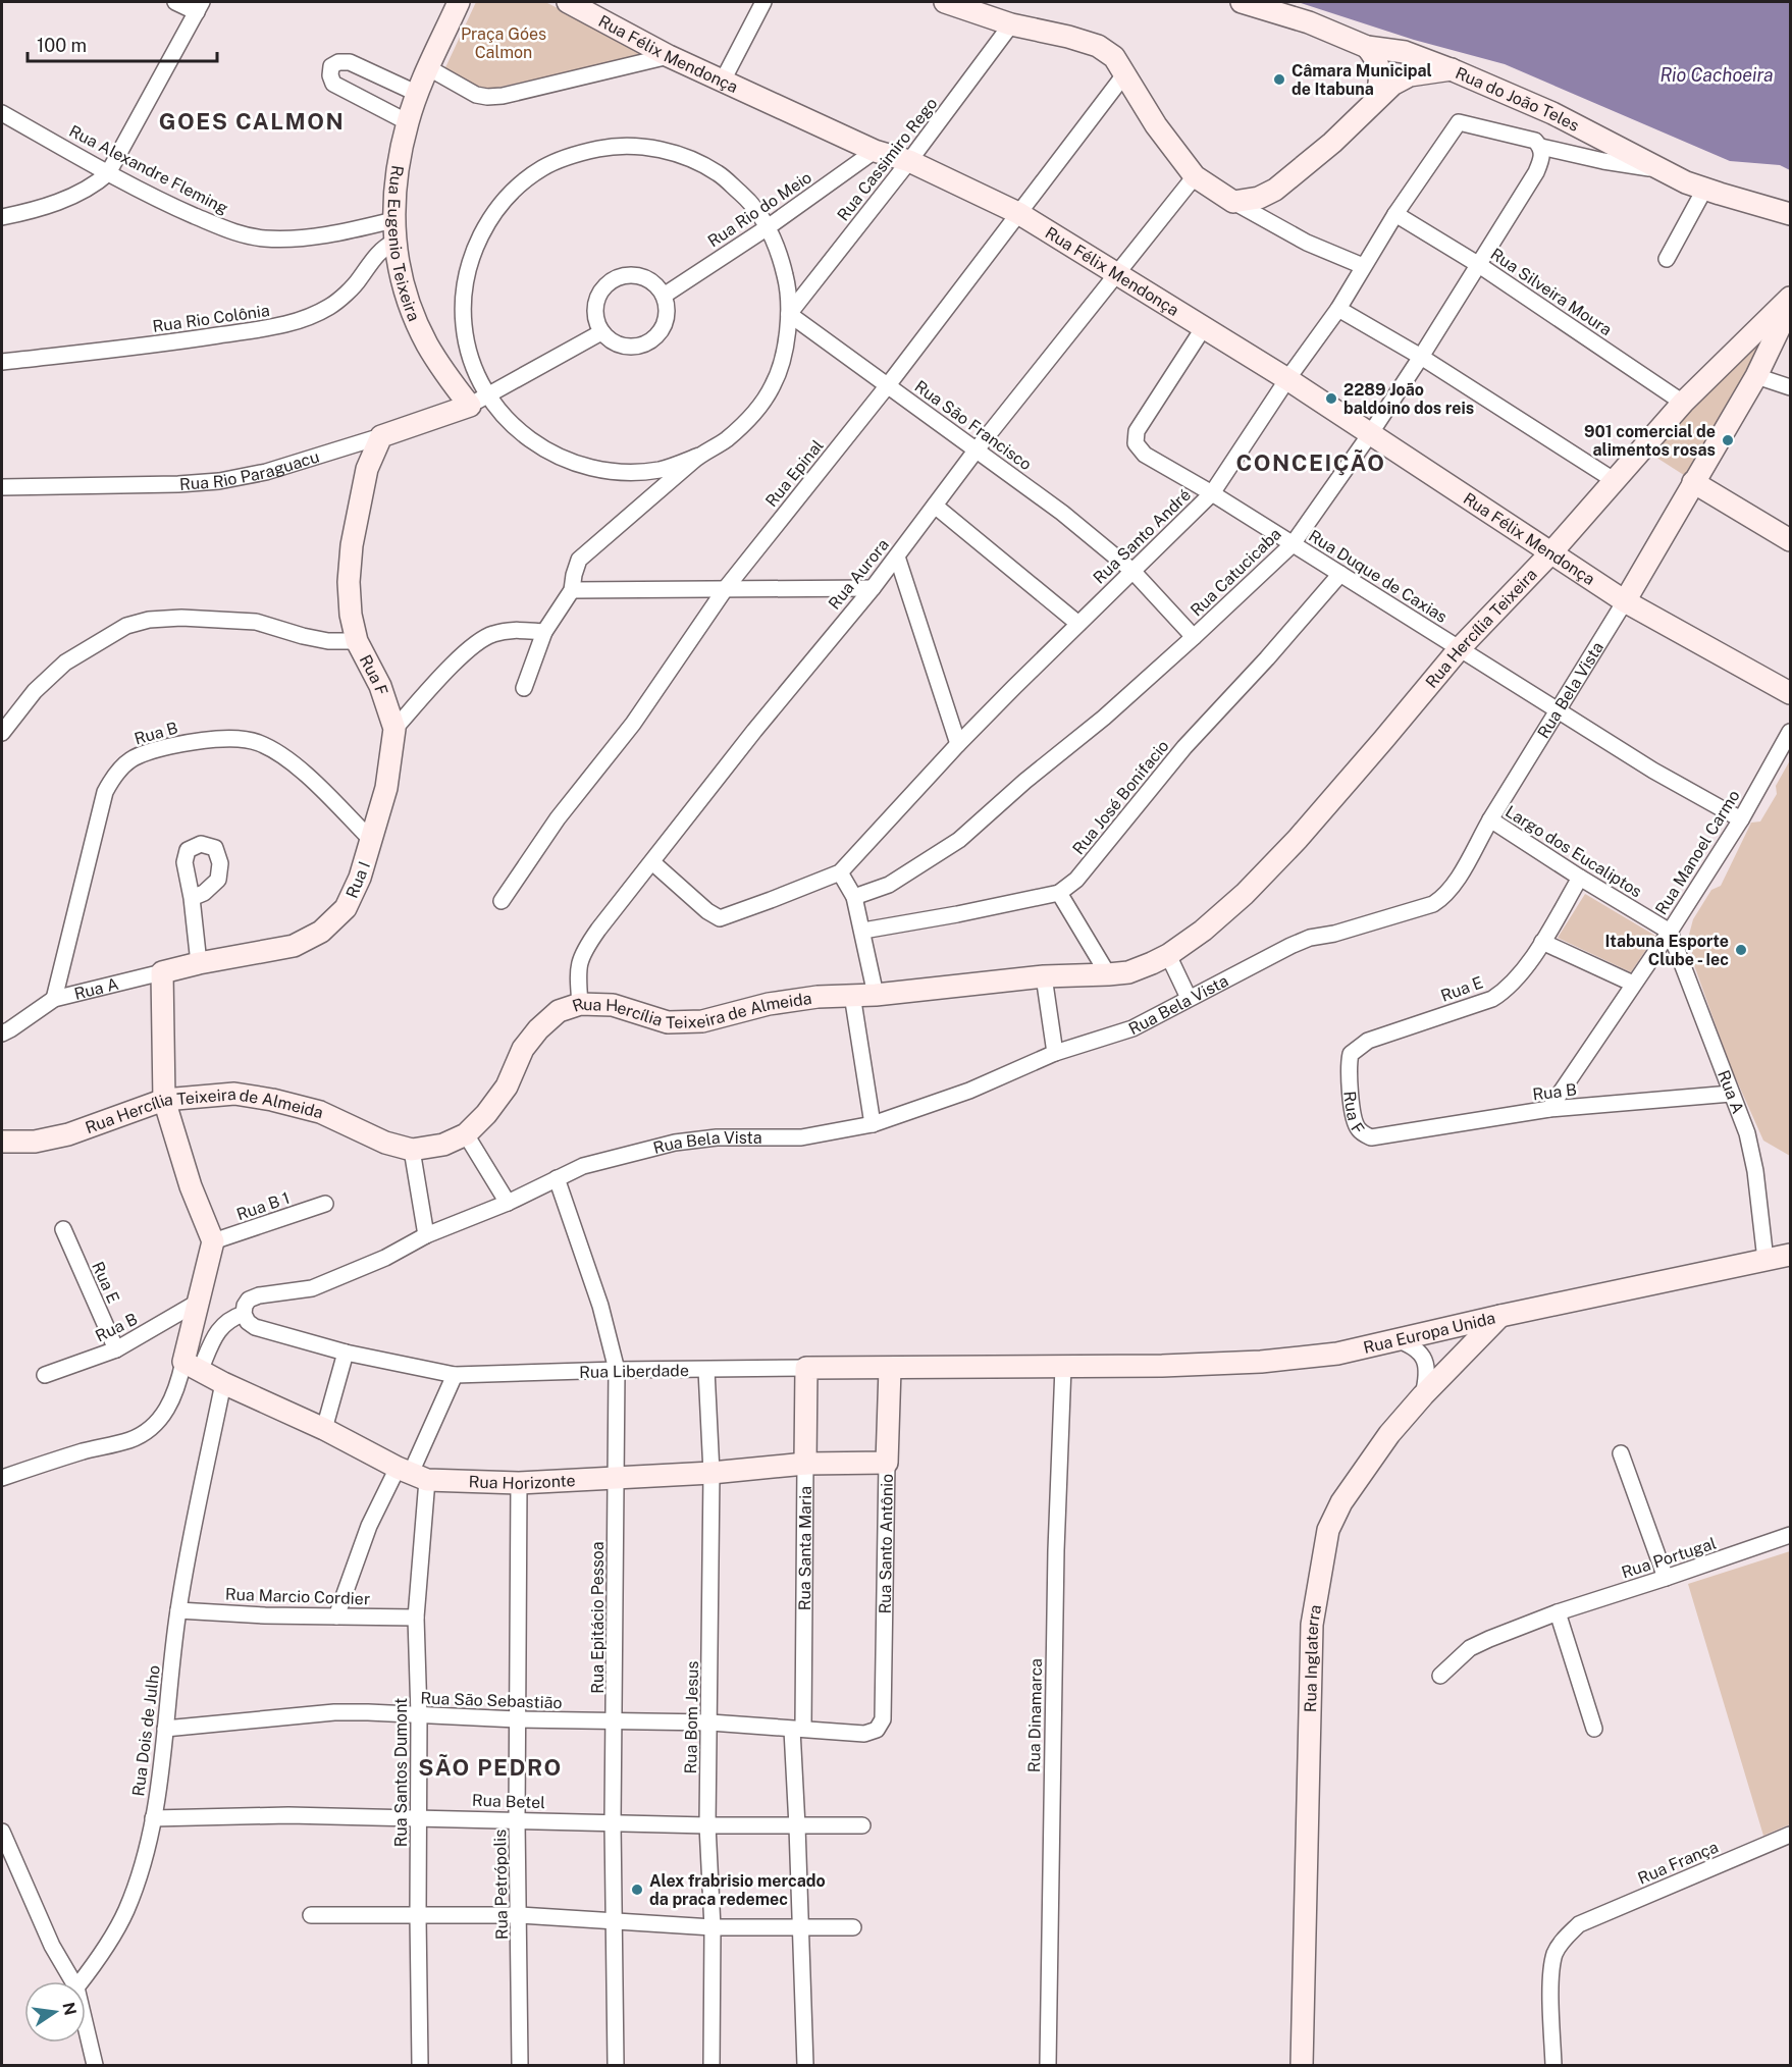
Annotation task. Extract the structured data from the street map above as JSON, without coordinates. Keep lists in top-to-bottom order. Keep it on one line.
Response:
{"streets":{"main road":["Rua Félix Mendonça","Rua do João Teles","Rua Eugenio Teixeira","Rua Rio Paraguacu","Rua Hercília Teixeira","Rua F","Rua Bela Vista","Rua I","Rua A","Rua Hercília Teixeira de Almeida","Rua Europa Unida","Rua Liberdade","Rua Horizonte","Rua Santo Antônio","Rua Santa Maria","Rua Inglaterra"],"street":["Rua Cassimiro Rego","Rua Alexandre Fleming","Rua Rio do Meio","Rua Silveira Moura","Rua Rio Colônia","Rua São Francisco","Rua Epinal","Rua Santo André","Rua Catucicaba","Rua Aurora","Rua Duque de Caxias","Rua B","Rua José Bonifacio","Largo dos Eucaliptos","Rua Manoel Carmo","Rua E","Rua B 1","Rua Portugal","Rua Marcio Cordier","Rua Epitácio Pessoa","Rua São Sebastião","Rua Dinamarca","Rua Bom Jesus","Rua Dois de Julho","Rua Santos Dumont","Rua Betel","Rua França","Rua Petrópolis"]},"crossings":[["Rua Félix Mendonça","Rua Cassimiro Rego"],["Rua Félix Mendonça","Rua Rio do Meio"],["Rua Félix Mendonça","Rua Epinal"],["Rua Félix Mendonça","Rua Santo André"],["Rua Félix Mendonça","Rua Catucicaba"],["Rua Félix Mendonça","Rua Aurora"],["Rua Félix Mendonça","Rua Duque de Caxias"],["Rua Félix Mendonça","Rua Hercília Teixeira"],["Rua Félix Mendonça","Rua Bela Vista"],["Rua Cassimiro Rego","Rua São Francisco"],["Rua Alexandre Fleming","Rua Eugenio Teixeira"],["Rua Alexandre Fleming","Rua Rio Colônia"],["Rua Eugenio Teixeira","Rua Rio Colônia"],["Rua Eugenio Teixeira","Rua Rio Paraguacu"],["Rua Silveira Moura","Rua Santo André"],["Rua Silveira Moura","Rua Catucicaba"],["Rua Silveira Moura","Rua Hercília Teixeira"],["Rua São Francisco","Rua Epinal"],["Rua São Francisco","Rua Santo André"],["Rua São Francisco","Rua Catucicaba"],["Rua São Francisco","Rua Aurora"],["Rua Santo André","Rua Catucicaba"],["Rua Santo André","Rua Aurora"],["Rua Santo André","Rua Duque de Caxias"],["Rua Catucicaba","Rua Duque de Caxias"],["Rua Aurora","Rua Hercília Teixeira de Almeida"],["Rua Duque de Caxias","Rua Hercília Teixeira"],["Rua Duque de Caxias","Rua Bela Vista"],["Rua Duque de Caxias","Rua José Bonifacio"],["Rua Duque de Caxias","Rua Manoel Carmo"],["Rua Hercília Teixeira","Rua Hercília Teixeira de Almeida"],["Rua F","Rua B"],["Rua F","Rua I"],["Rua F","Rua E"],["Rua Bela Vista","Largo dos Eucaliptos"],["Rua Bela Vista","Rua Liberdade"],["Rua Bela Vista","Rua Epitácio Pessoa"],["Rua B","Rua Manoel Carmo"],["Rua B","Rua I"],["Rua B","Rua A"],["Rua B","Rua E"],["Largo dos Eucaliptos","Rua Manoel Carmo"],["Largo dos Eucaliptos","Rua A"],["Largo dos Eucaliptos","Rua E"],["Rua Manoel Carmo","Rua A"],["Rua I","Rua A"],["Rua A","Rua Europa Unida"],["Rua Europa Unida","Rua Liberdade"],["Rua Europa Unida","Rua Inglaterra"],["Rua Europa Unida","Rua Dinamarca"],["Rua Liberdade","Rua Santo Antônio"],["Rua Liberdade","Rua Santa Maria"],["Rua Liberdade","Rua Epitácio Pessoa"],["Rua Liberdade","Rua Dinamarca"],["Rua Liberdade","Rua Bom Jesus"],["Rua Liberdade","Rua Santos Dumont"],["Rua Horizonte","Rua Santo Antônio"],["Rua Horizonte","Rua Santa Maria"],["Rua Horizonte","Rua Epitácio Pessoa"],["Rua Horizonte","Rua Bom Jesus"],["Rua Horizonte","Rua Dois de Julho"],["Rua Horizonte","Rua Santos Dumont"],["Rua Horizonte","Rua Petrópolis"],["Rua Santo Antônio","Rua São Sebastião"],["Rua Santa Maria","Rua São Sebastião"],["Rua Santa Maria","Rua Betel"],["Rua Marcio Cordier","Rua Dois de Julho"],["Rua Marcio Cordier","Rua Santos Dumont"],["Rua Epitácio Pessoa","Rua São Sebastião"],["Rua Epitácio Pessoa","Rua Betel"],["Rua São Sebastião","Rua Bom Jesus"],["Rua São Sebastião","Rua Dois de Julho"],["Rua São Sebastião","Rua Santos Dumont"],["Rua São Sebastião","Rua Petrópolis"],["Rua Bom Jesus","Rua Betel"],["Rua Dois de Julho","Rua Betel"],["Rua Santos Dumont","Rua Betel"],["Rua Betel","Rua Petrópolis"]],"districts":["GOES CALMON","CONCEIÇÃO","SÃO PEDRO"],"water":["Rio Cachoeira"],"parks":["Praça Góes Calmon"],"places":["Câmara Municipal de Itabuna","2289 João baldoino dos reis","901 comercial de alimentos rosas","Itabuna Esporte Clube - Iec","Alex frabrisio mercado da praca redemec"],"scale_bar":"100 m","north":"right"}
